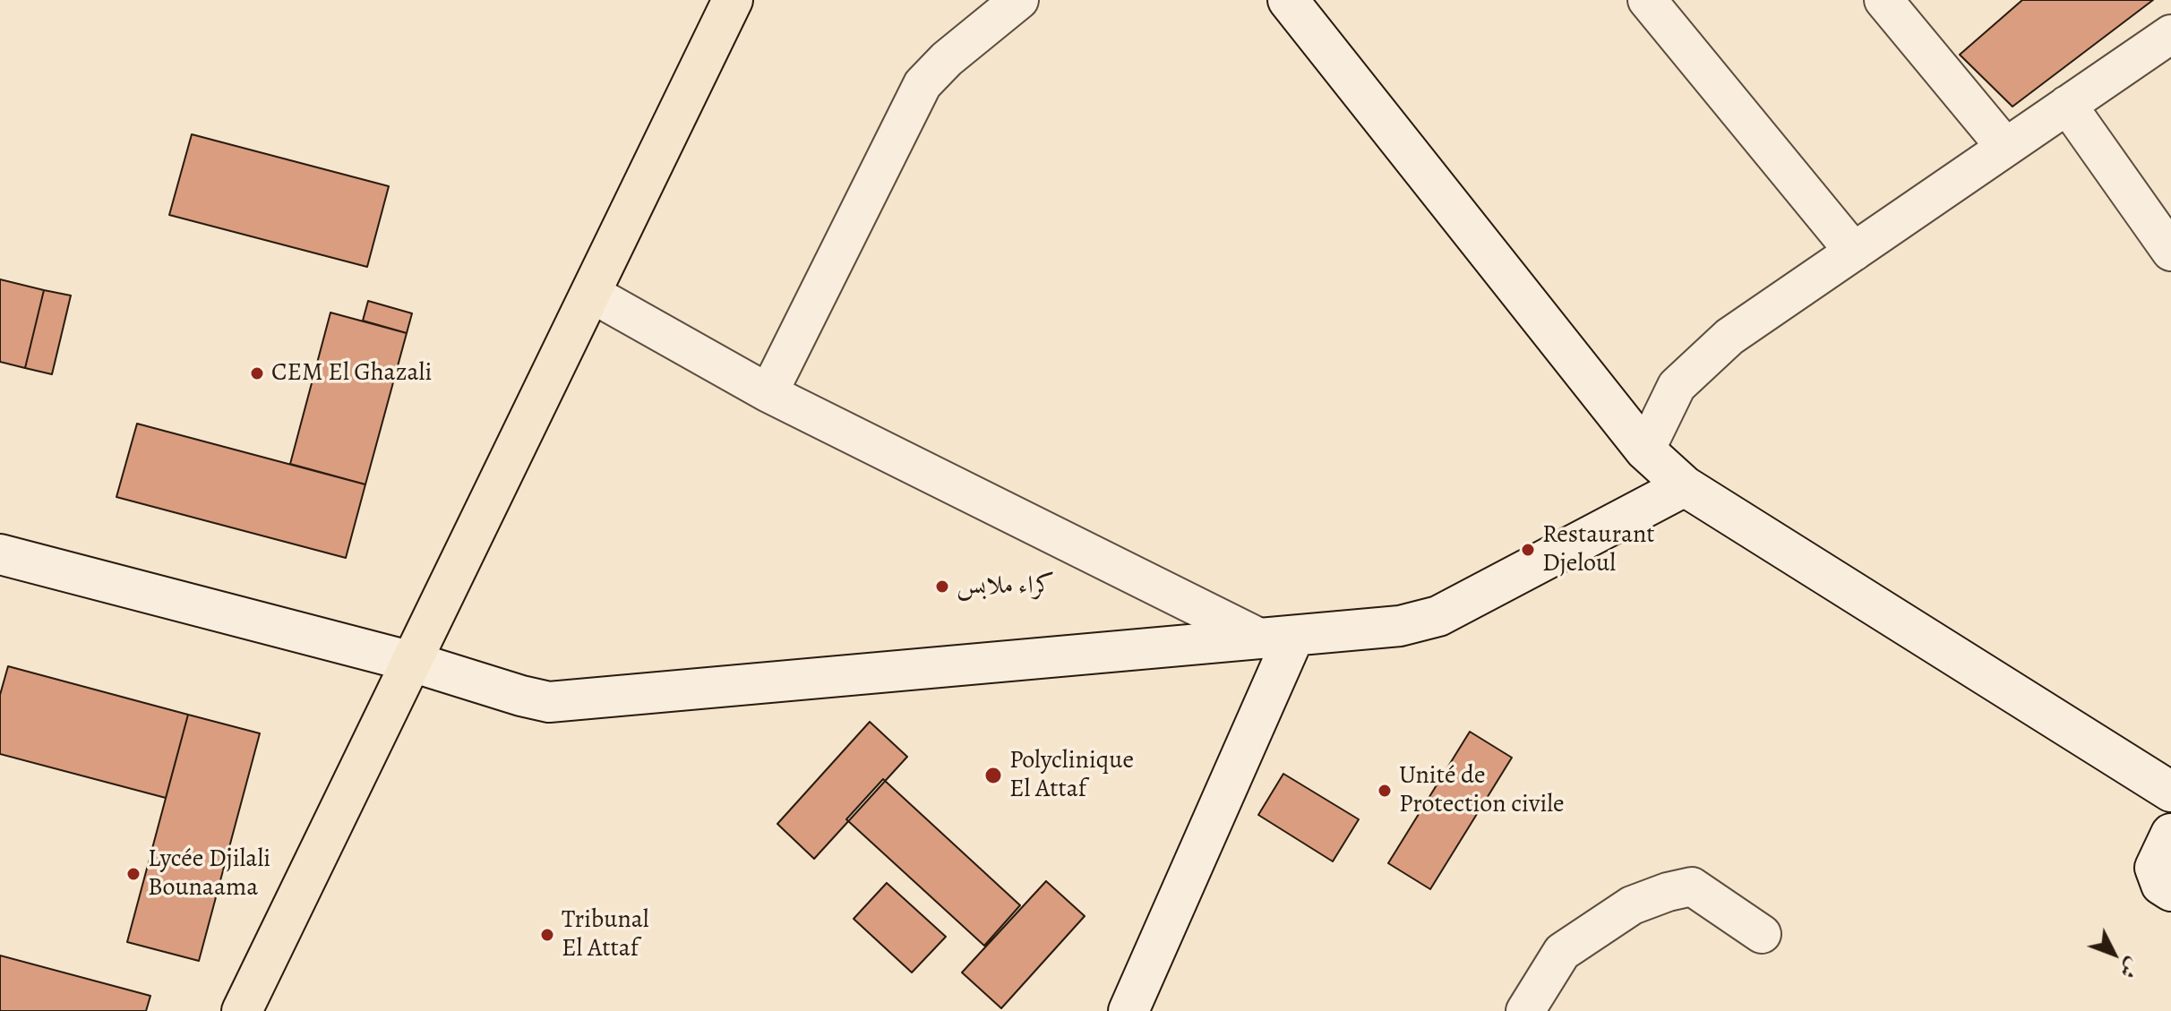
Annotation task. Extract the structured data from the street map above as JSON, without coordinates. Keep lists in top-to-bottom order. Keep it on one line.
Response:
{"places":["CEM El Ghazali","Restaurant Djeloul","كراء ملابس","Polyclinique El Attaf","Unité de Protection civile","Lycée Djilali Bounaama","Tribunal El Attaf"],"north":"bottom right"}
